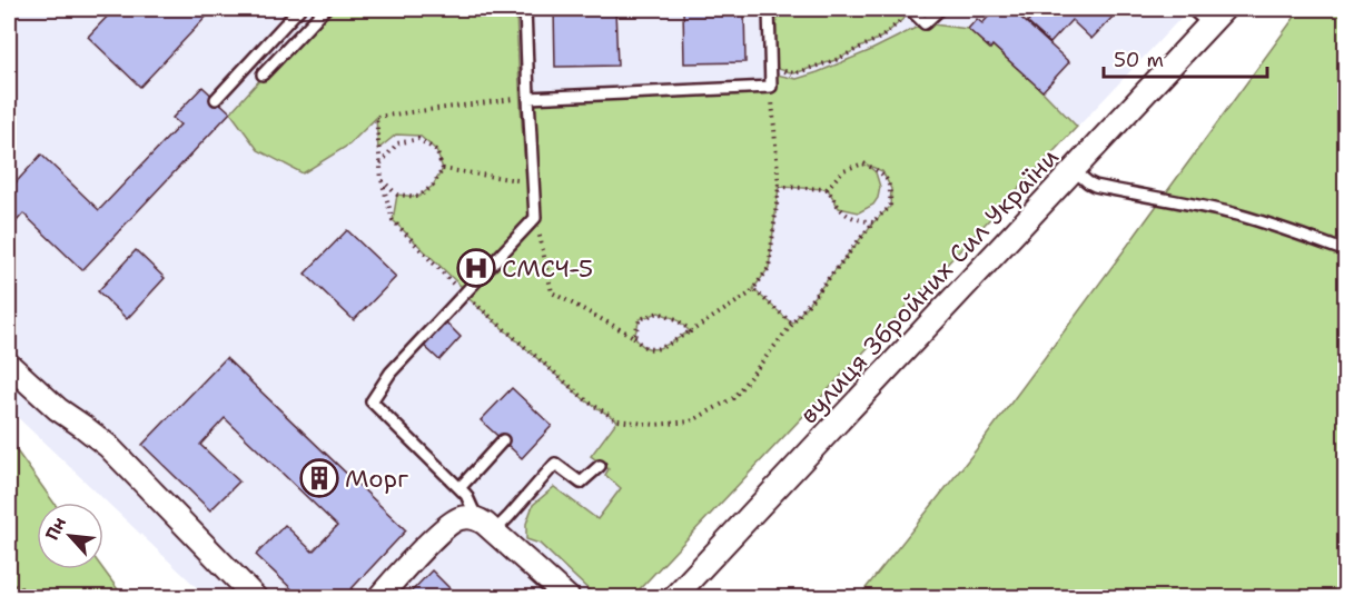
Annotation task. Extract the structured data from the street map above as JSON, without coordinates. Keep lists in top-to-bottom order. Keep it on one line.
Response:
{"streets":{"street":["вулиця Збройних Сил України"]},"places":{"hospital":["СМСЧ-5"],"building":["Морг"]},"scale_bar":"50 m","north":"top left"}
